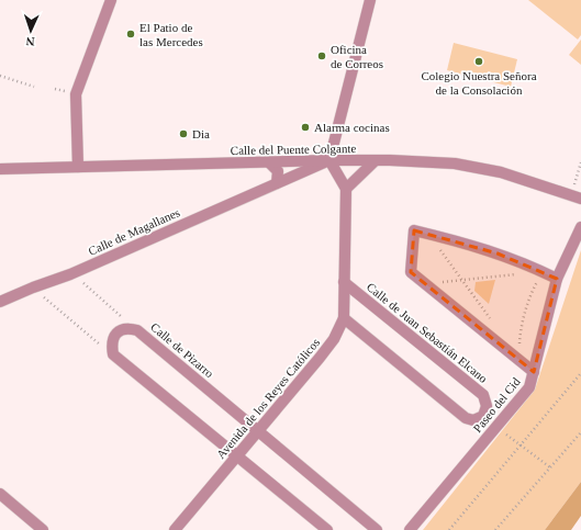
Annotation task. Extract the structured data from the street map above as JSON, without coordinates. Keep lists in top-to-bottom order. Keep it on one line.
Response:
{"streets":{"street":["Calle del Puente Colgante","Calle de Magallanes","Calle de Juan Sebastián Elcano","Calle de Pizarro","Avenida de los Reyes Católicos","Paseo del Cid"]},"crossings":[["Calle del Puente Colgante","Calle de Magallanes"],["Calle de Juan Sebastián Elcano","Avenida de los Reyes Católicos"],["Calle de Pizarro","Avenida de los Reyes Católicos"]],"places":["El Patio de las Mercedes","Oficina de Correos","Colegio Nuestra Señora de la Consolación","Alarma cocinas","Dia"],"north":"bottom"}
